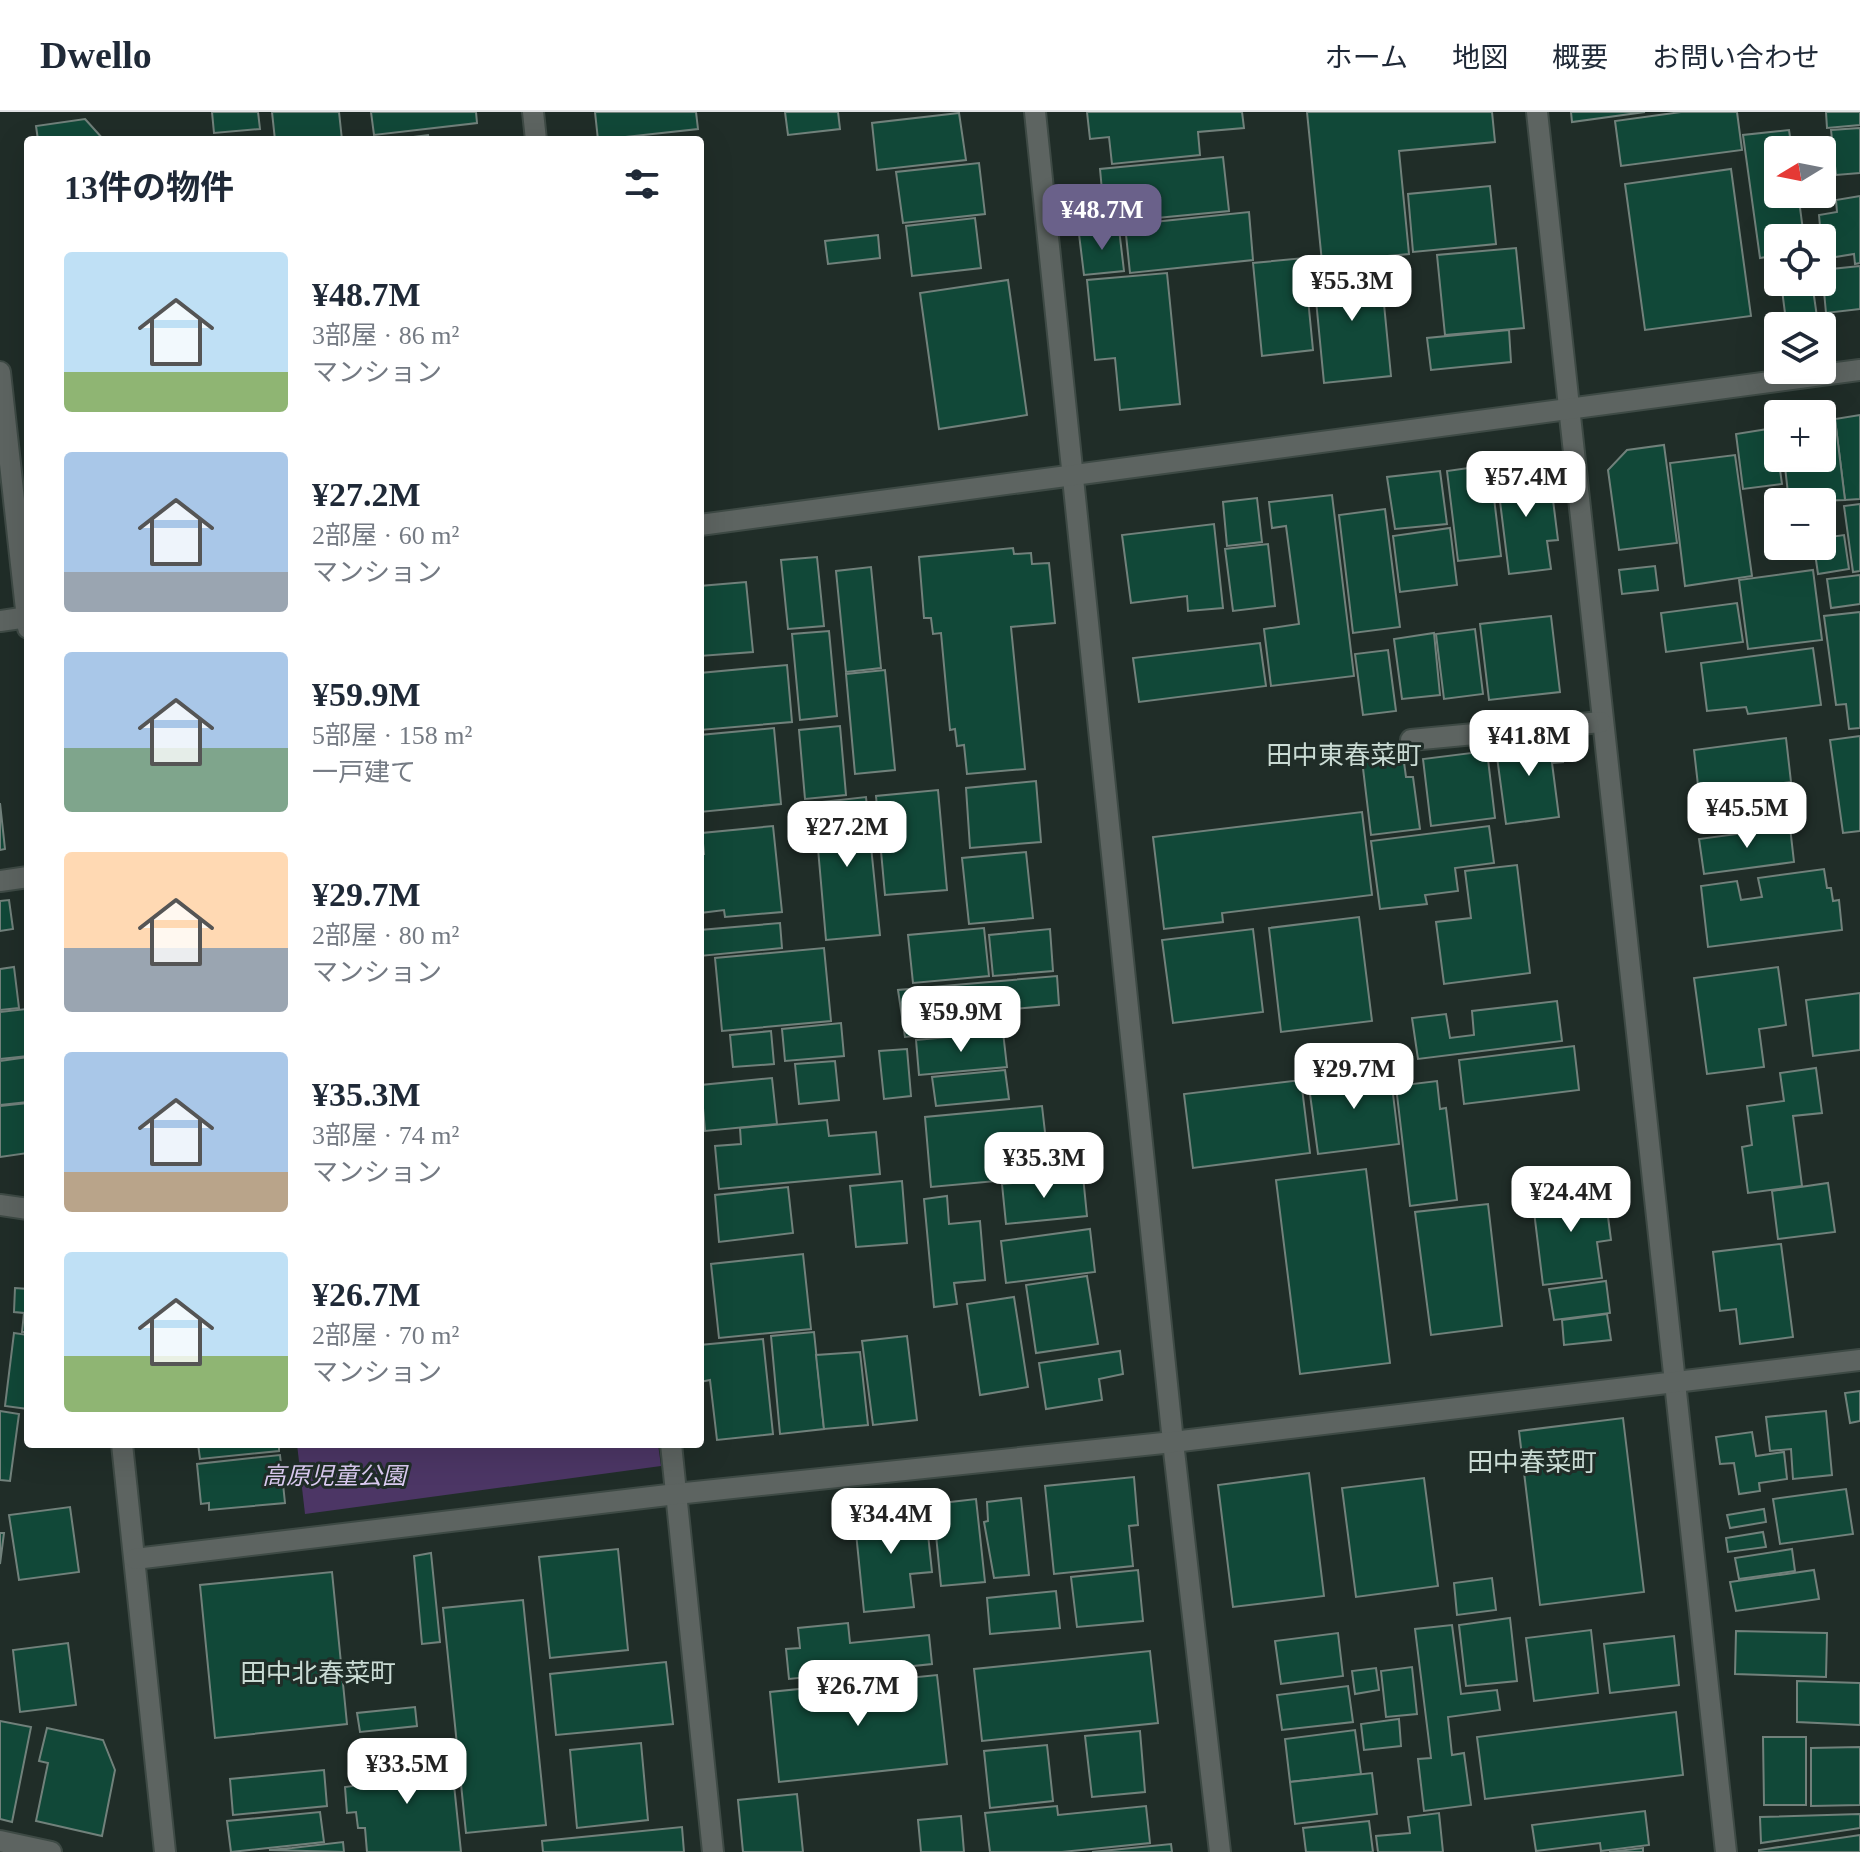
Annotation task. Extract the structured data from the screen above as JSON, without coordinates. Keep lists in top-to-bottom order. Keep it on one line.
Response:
{"districts":["田中東春菜町","田中春菜町","田中北春菜町"],"parks":["高原児童公園"],"north":"left","page":{"header":"Dwello","nav":["ホーム","地図","概要","お問い合わせ"],"map_buttons":["+","−"],"heading":"13件の物件","price":["¥48.7M","¥55.3M","¥57.4M","¥41.8M","¥45.5M","¥27.2M","¥59.9M","¥29.7M","¥35.3M","¥24.4M","¥34.4M","¥26.7M","¥33.5M"],"list":[{"name":"¥48.7M","note":"3部屋 · 86 m² · マンション"},{"name":"¥27.2M","note":"2部屋 · 60 m² · マンション"},{"name":"¥59.9M","note":"5部屋 · 158 m² · 一戸建て"},{"name":"¥29.7M","note":"2部屋 · 80 m² · マンション"},{"name":"¥35.3M","note":"3部屋 · 74 m² · マンション"},{"name":"¥26.7M","note":"2部屋 · 70 m² · マンション"}]}}
